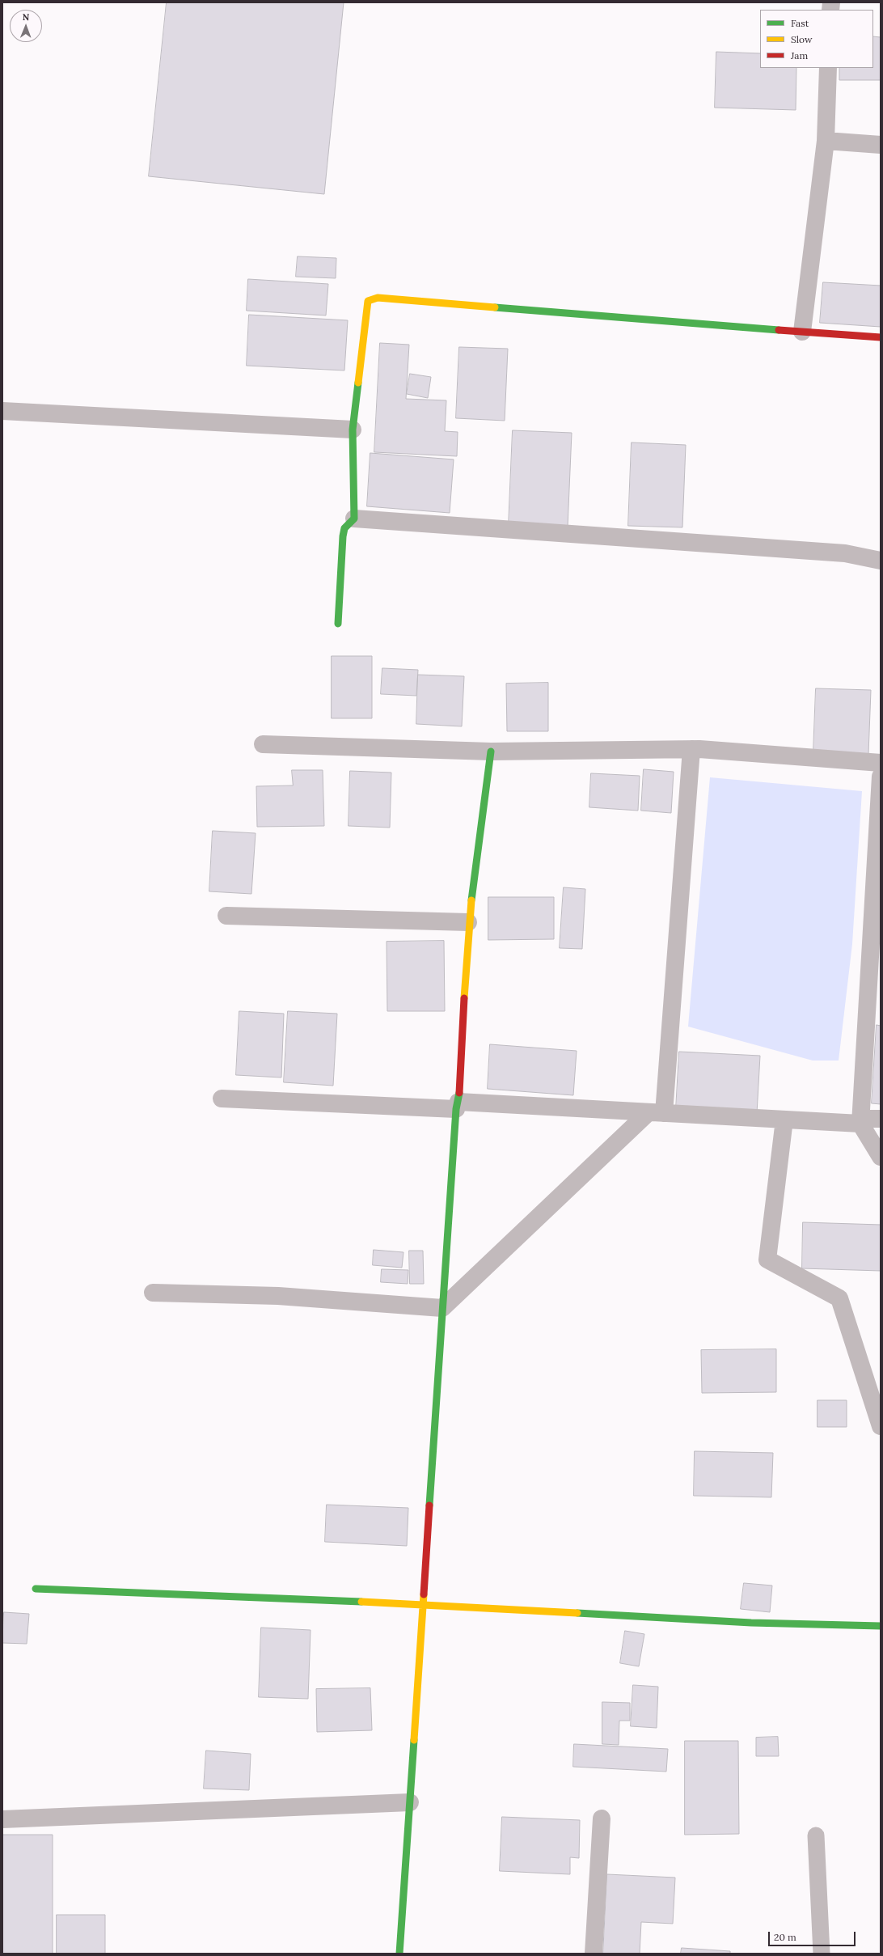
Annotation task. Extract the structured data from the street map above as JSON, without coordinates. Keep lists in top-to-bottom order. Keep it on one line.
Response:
{"legend":["Fast","Slow","Jam"],"scale_bar":"20 m","north":"top"}
